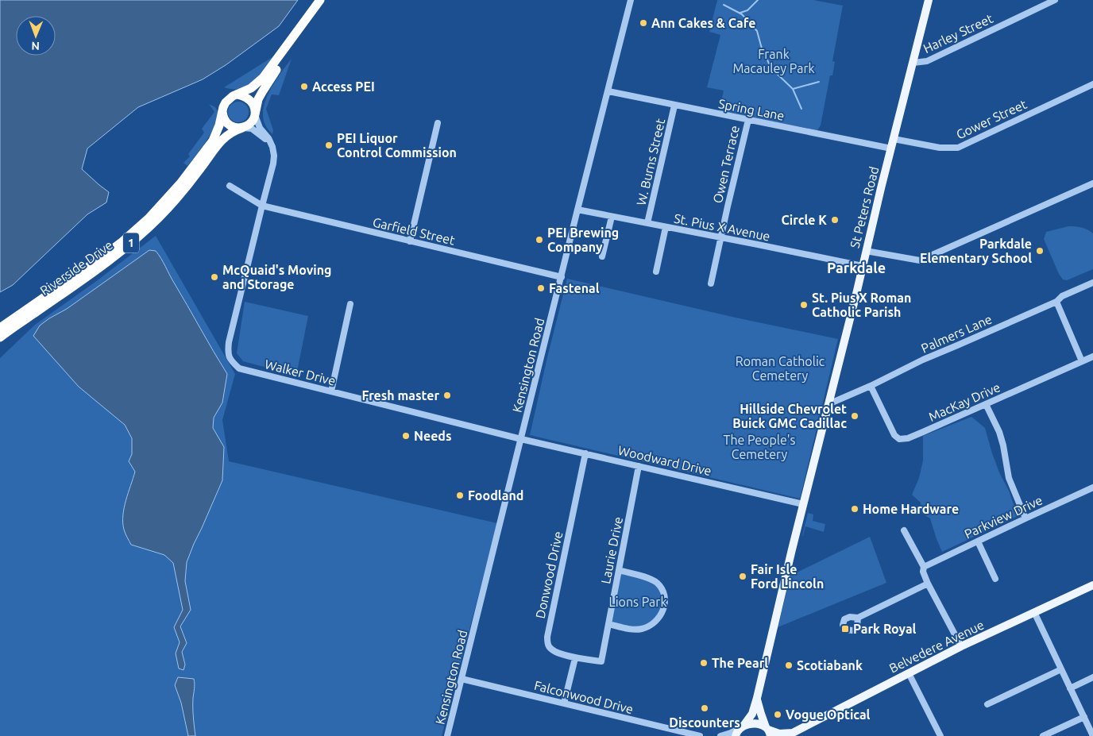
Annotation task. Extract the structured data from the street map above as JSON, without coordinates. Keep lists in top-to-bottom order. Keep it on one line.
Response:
{"streets":{"highway":["1","Riverside Drive"],"main road":["St Peters Road","Belvedere Avenue"],"street":["Harley Street","Spring Lane","Gower Street","W. Burns Street","Owen Terrace","St. Pius X Avenue","Garfield Street","Palmers Lane","Kensington Road","Walker Drive","MacKay Drive","Woodward Drive","Parkview Drive","Laurie Drive","Donwood Drive","Falconwood Drive"]},"crossings":[["Harley Street","St Peters Road"],["Spring Lane","W. Burns Street"],["Spring Lane","Owen Terrace"],["Spring Lane","St Peters Road"],["Spring Lane","Kensington Road"],["Gower Street","St Peters Road"],["W. Burns Street","St. Pius X Avenue"],["Owen Terrace","St. Pius X Avenue"],["St Peters Road","St. Pius X Avenue"],["St Peters Road","Palmers Lane"],["St Peters Road","Woodward Drive"],["St Peters Road","Belvedere Avenue"],["St. Pius X Avenue","Kensington Road"],["Garfield Street","Kensington Road"],["Garfield Street","Walker Drive"],["Palmers Lane","MacKay Drive"],["Kensington Road","Walker Drive"],["Kensington Road","Woodward Drive"],["Kensington Road","Falconwood Drive"],["Walker Drive","Woodward Drive"],["Woodward Drive","Laurie Drive"],["Woodward Drive","Donwood Drive"],["Laurie Drive","Donwood Drive"]],"districts":["Parkdale"],"parks":["Frank Macauley Park","Roman Catholic Cemetery","The People's Cemetery","Lions Park"],"places":{"other":["Ann Cakes & Cafe","Access PEI","PEI Liquor Control Commission","Circle K","PEI Brewing Company","Parkdale Elementary School","McQuaid's Moving and Storage","Fastenal","St. Pius X Roman Catholic Parish","Fresh master","Hillside Chevrolet Buick GMC Cadillac","Needs","Foodland","Home Hardware","Fair Isle Ford Lincoln","The Pearl","Scotiabank","Discounters","Vogue Optical"],"transit":["Park Royal"]},"north":"bottom"}
